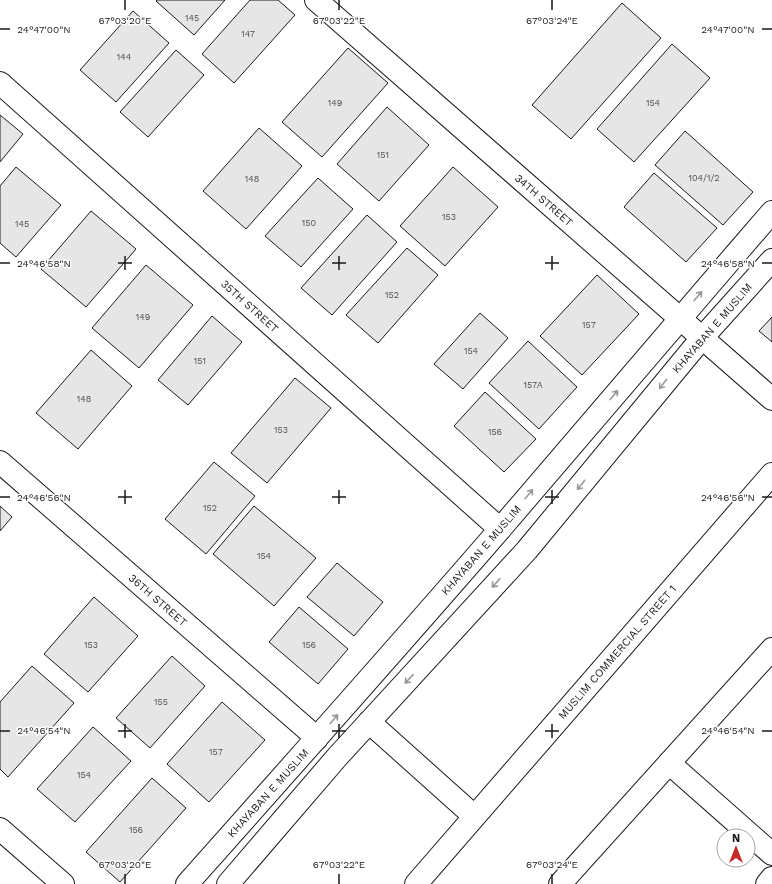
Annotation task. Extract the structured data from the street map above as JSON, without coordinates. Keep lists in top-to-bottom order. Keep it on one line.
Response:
{"streets":{"street":["34TH STREET","35TH STREET","KHAYABAN E MUSLIM","36TH STREET","MUSLIM COMMERCIAL STREET 1"]},"crossings":[["34TH STREET","KHAYABAN E MUSLIM"],["35TH STREET","KHAYABAN E MUSLIM"],["KHAYABAN E MUSLIM","36TH STREET"]],"house_numbers":["145","147","144","149","154","151","104/1/2","148","153","150","145","152","149","157","154","151","157A","148","153","156","152","154","153","156","155","157","154","156"],"north":"top","coordinates":["67°03'20\"E","67°03'22\"E","67°03'24\"E","24°47'00\"N","24°46'58\"N","24°46'56\"N","24°46'54\"N"]}
